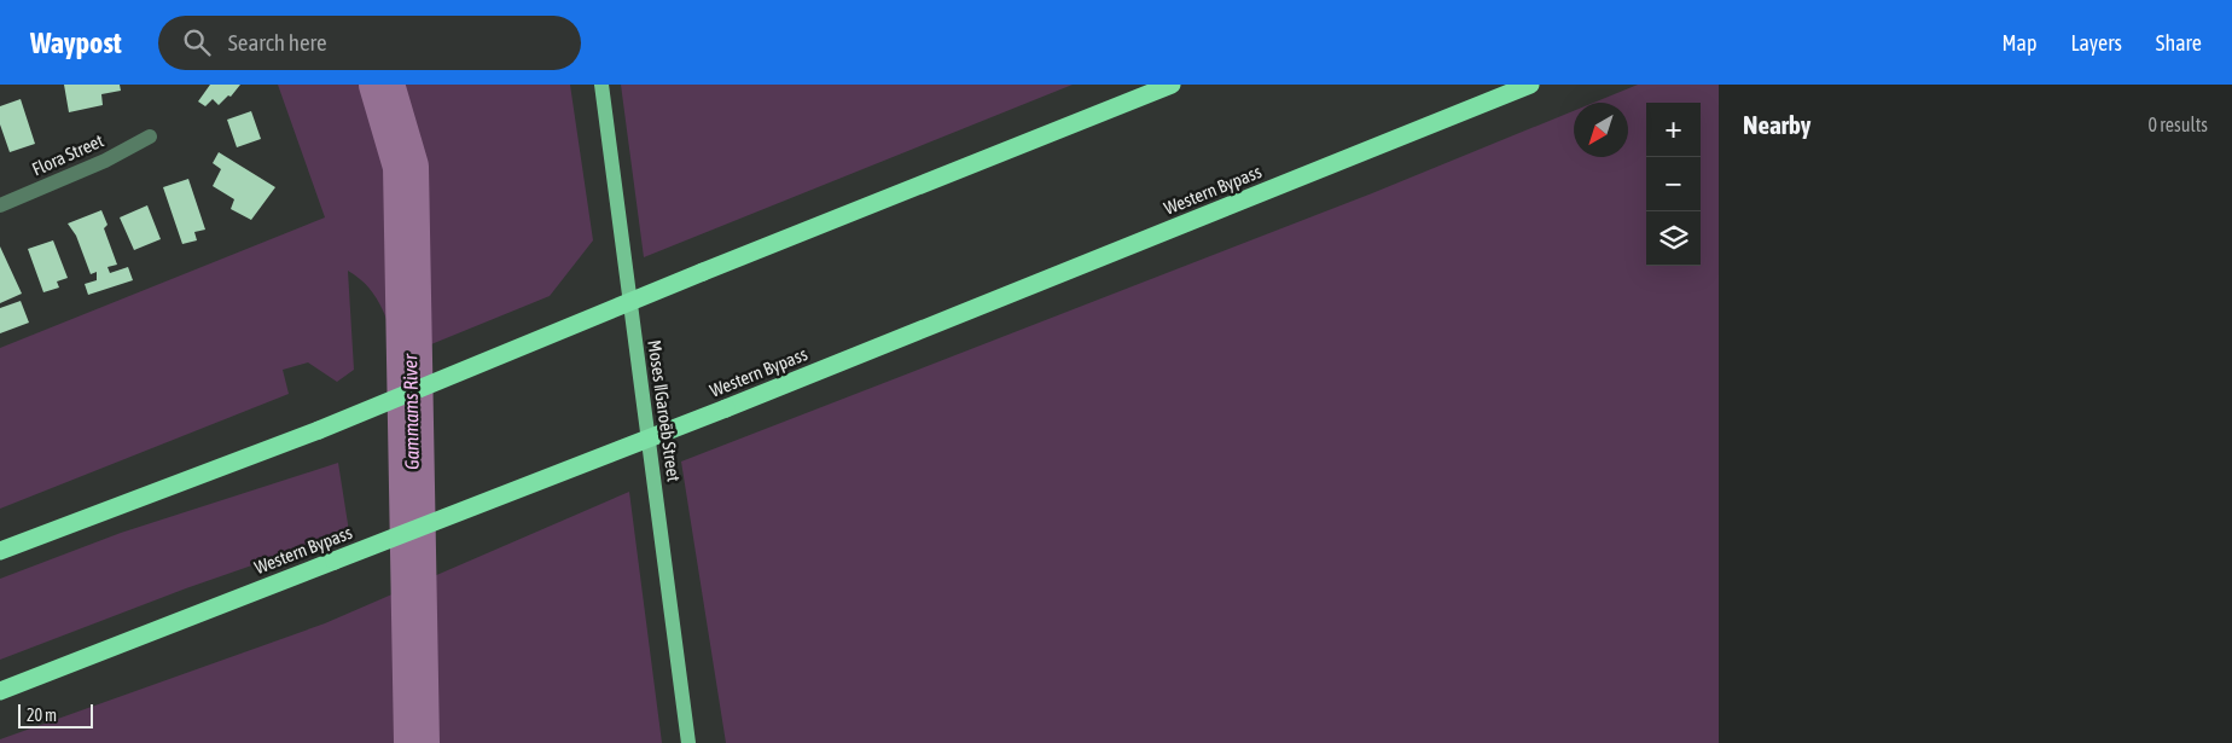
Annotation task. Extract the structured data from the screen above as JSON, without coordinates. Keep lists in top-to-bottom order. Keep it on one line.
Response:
{"streets":{"highway":["Western Bypass"],"main road":["Moses ǁGaroëb Street"],"street":["Flora Street"]},"water":["Gammams River"],"scale_bar":"20 m","north":"bottom left","page":{"header":"Waypost","search":"Search here","nav":["Map","Layers","Share"],"heading":["Nearby","0 results"],"map_buttons":["+","−"],"scale":"20 m"}}
